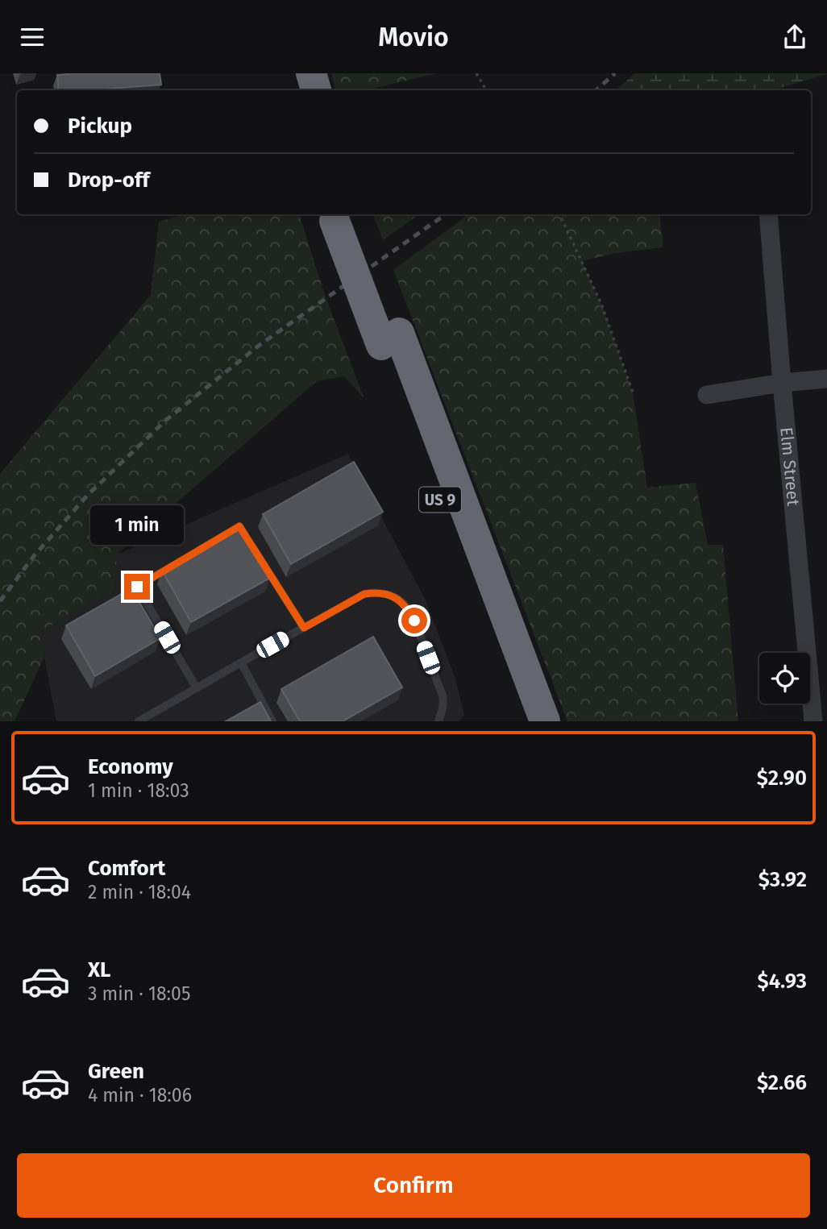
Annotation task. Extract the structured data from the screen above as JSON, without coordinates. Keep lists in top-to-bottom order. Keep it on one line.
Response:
{"streets":{"highway":["US 9"],"street":["Elm Street"]},"page":{"header":"Movio","banner":["Pickup","Drop-off"],"bubble":"1 min","list":[{"name":"Economy","note":"1 min · 18:03","value":"$2.90"},{"name":"Comfort","note":"2 min · 18:04","value":"$3.92"},{"name":"XL","note":"3 min · 18:05","value":"$4.93"},{"name":"Green","note":"4 min · 18:06","value":"$2.66"}],"buttons":"Confirm"}}
